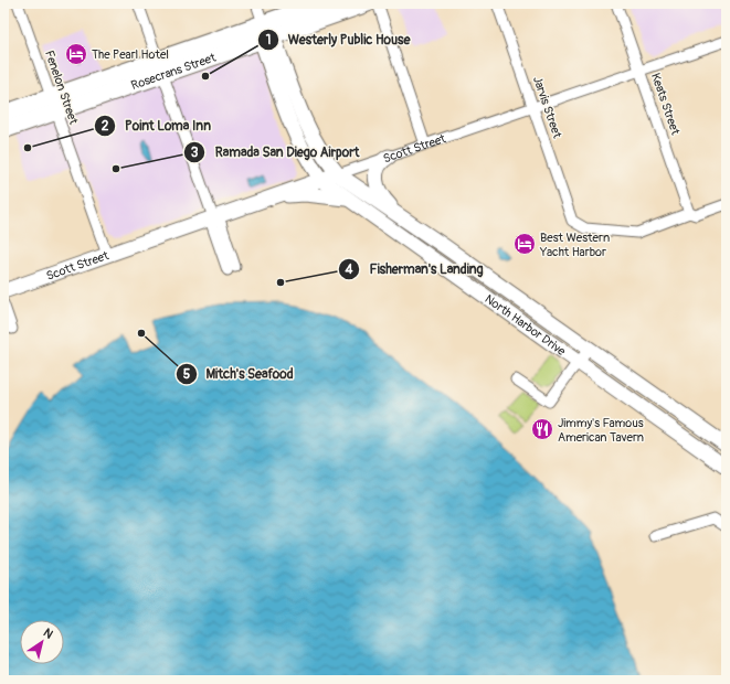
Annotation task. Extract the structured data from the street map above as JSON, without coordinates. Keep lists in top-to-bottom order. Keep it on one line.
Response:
{"streets":{"main road":["Rosecrans Street","Scott Street","North Harbor Drive"],"street":["Fenelon Street","Keats Street","Jarvis Street"]},"crossings":[["Rosecrans Street","Fenelon Street"],["Rosecrans Street","North Harbor Drive"],["Fenelon Street","Scott Street"],["Keats Street","Jarvis Street"],["Keats Street","Scott Street"],["Jarvis Street","Scott Street"],["Scott Street","North Harbor Drive"]],"places":{"hotel":["The Pearl Hotel","Best Western Yacht Harbor"],"other":["Westerly Public House","Point Loma Inn","Ramada San Diego Airport","Fisherman's Landing","Mitch's Seafood"],"restaurant":["Jimmy's Famous American Tavern"]},"north":"top right"}
